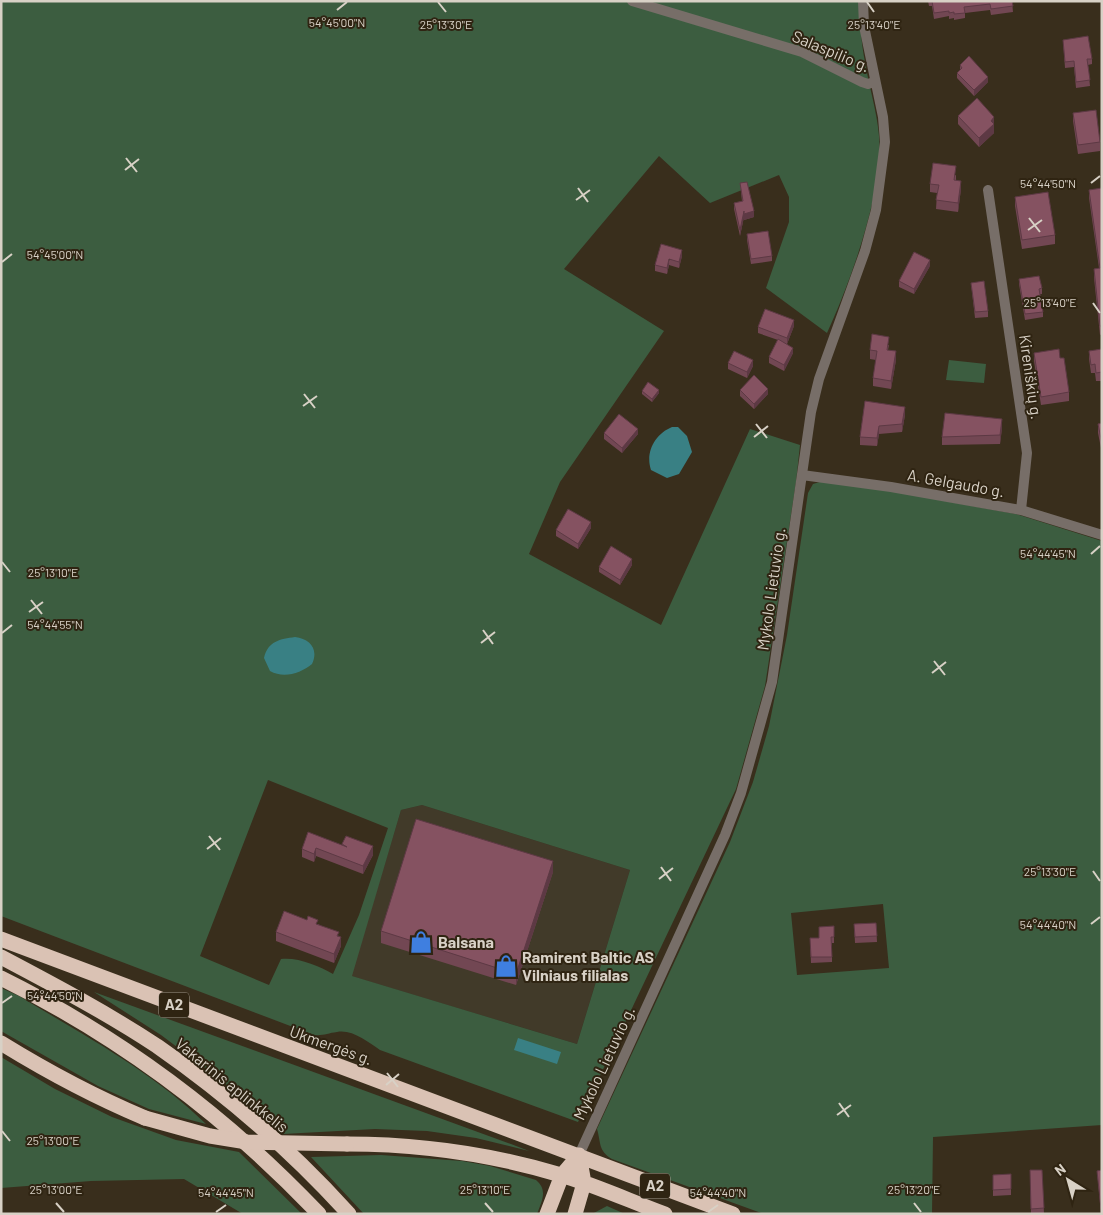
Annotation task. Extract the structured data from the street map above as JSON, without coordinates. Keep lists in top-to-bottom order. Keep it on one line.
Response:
{"streets":{"highway":["A2","Ukmergės g.","Vakarinis aplinkkelis"],"street":["Salaspilio g.","Kireniškių g.","A. Gelgaudo g.","Mykolo Lietuvio g."]},"crossings":[["Salaspilio g.","Mykolo Lietuvio g."],["Kireniškių g.","A. Gelgaudo g."],["A. Gelgaudo g.","Mykolo Lietuvio g."],["Mykolo Lietuvio g.","Ukmergės g."]],"places":{"shop":["Balsana","Ramirent Baltic AS Vilniaus filialas"]},"north":"top left","coordinates":["54°45'00\"N","25°13'30\"E","25°13'40\"E","54°44'50\"N","54°44'45\"N","25°13'10\"E","54°44'55\"N","54°44'40\"N","25°13'00\"E","25°13'20\"E"]}
